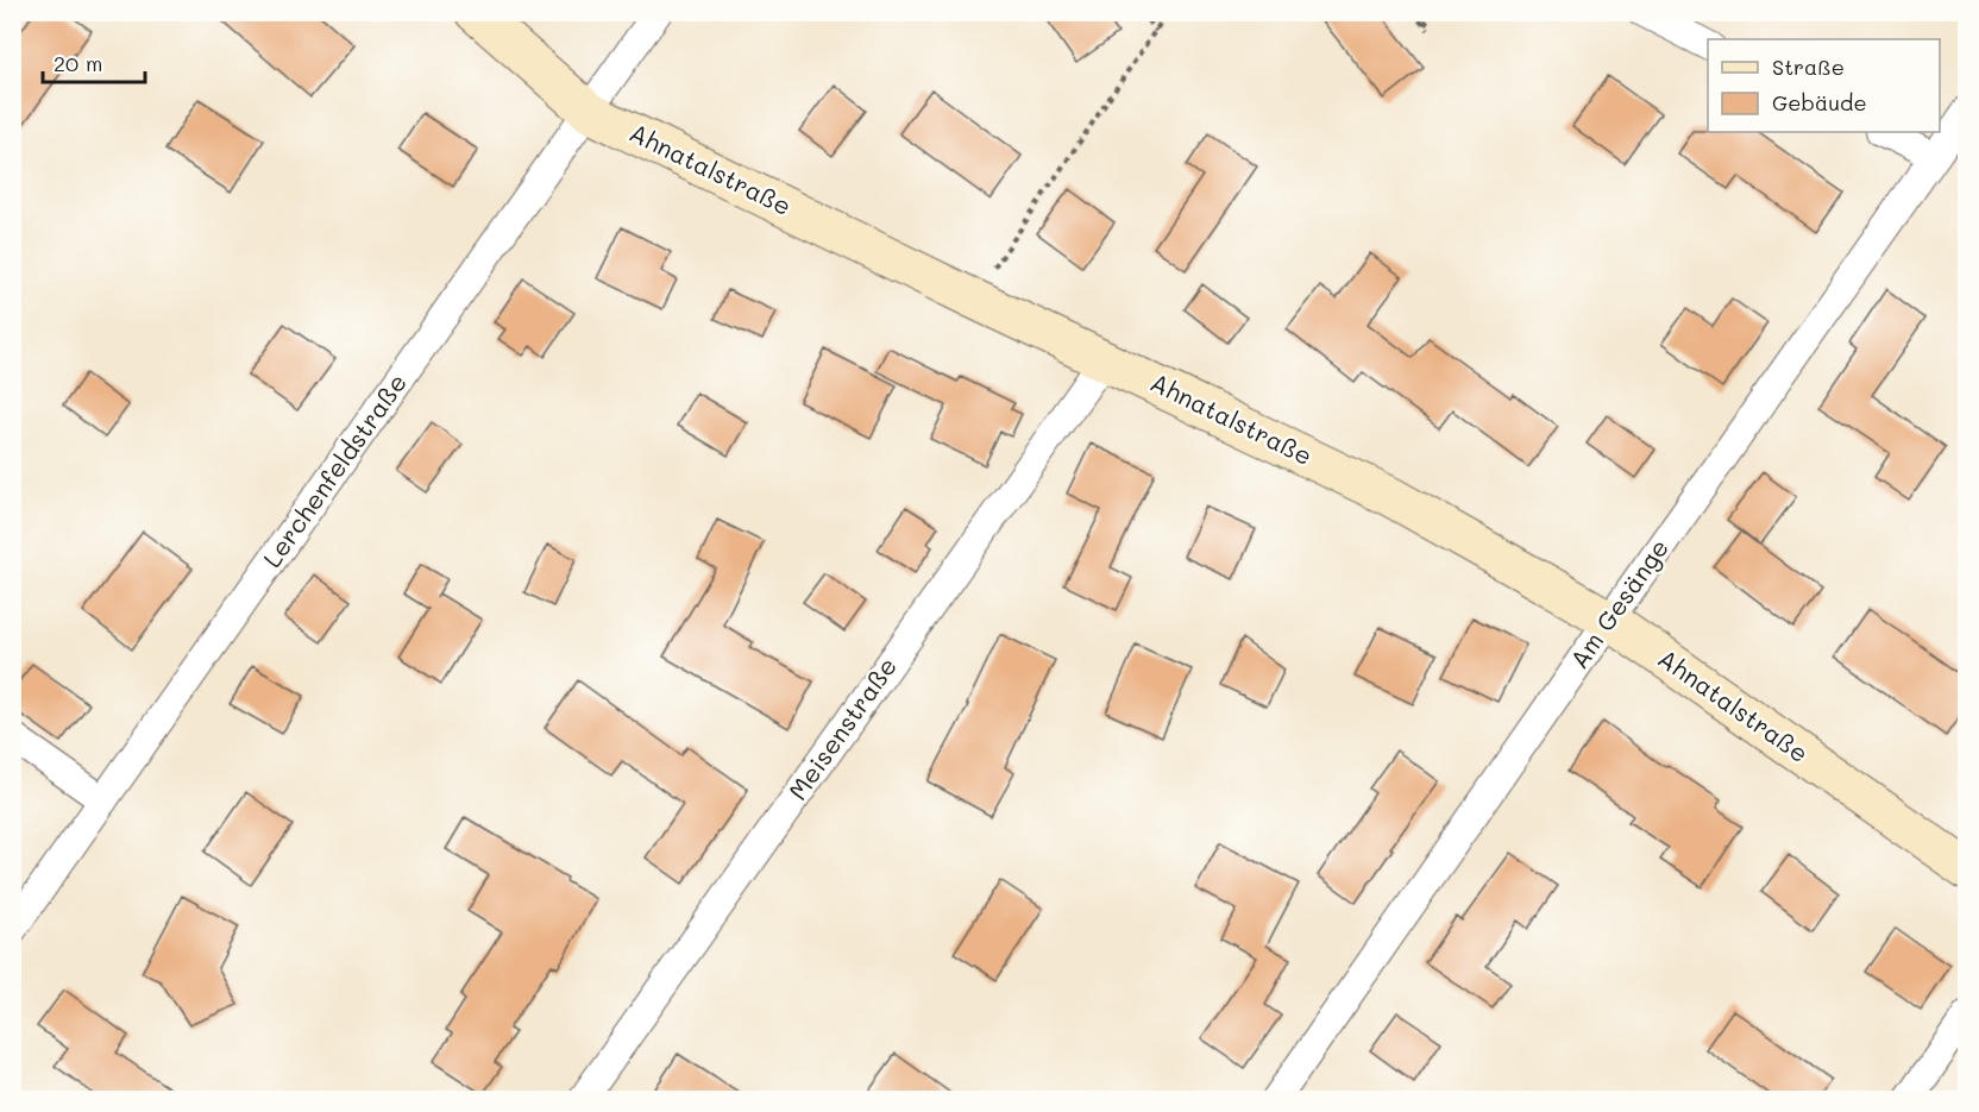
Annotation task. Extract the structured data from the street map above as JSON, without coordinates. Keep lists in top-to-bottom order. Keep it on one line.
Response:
{"streets":{"street":["Ahnatalstraße","Lerchenfeldstraße","Am Gesänge","Meisenstraße"]},"crossings":[["Ahnatalstraße","Lerchenfeldstraße"],["Ahnatalstraße","Am Gesänge"],["Ahnatalstraße","Meisenstraße"]],"legend":["Straße","Gebäude"],"scale_bar":"20 m"}
